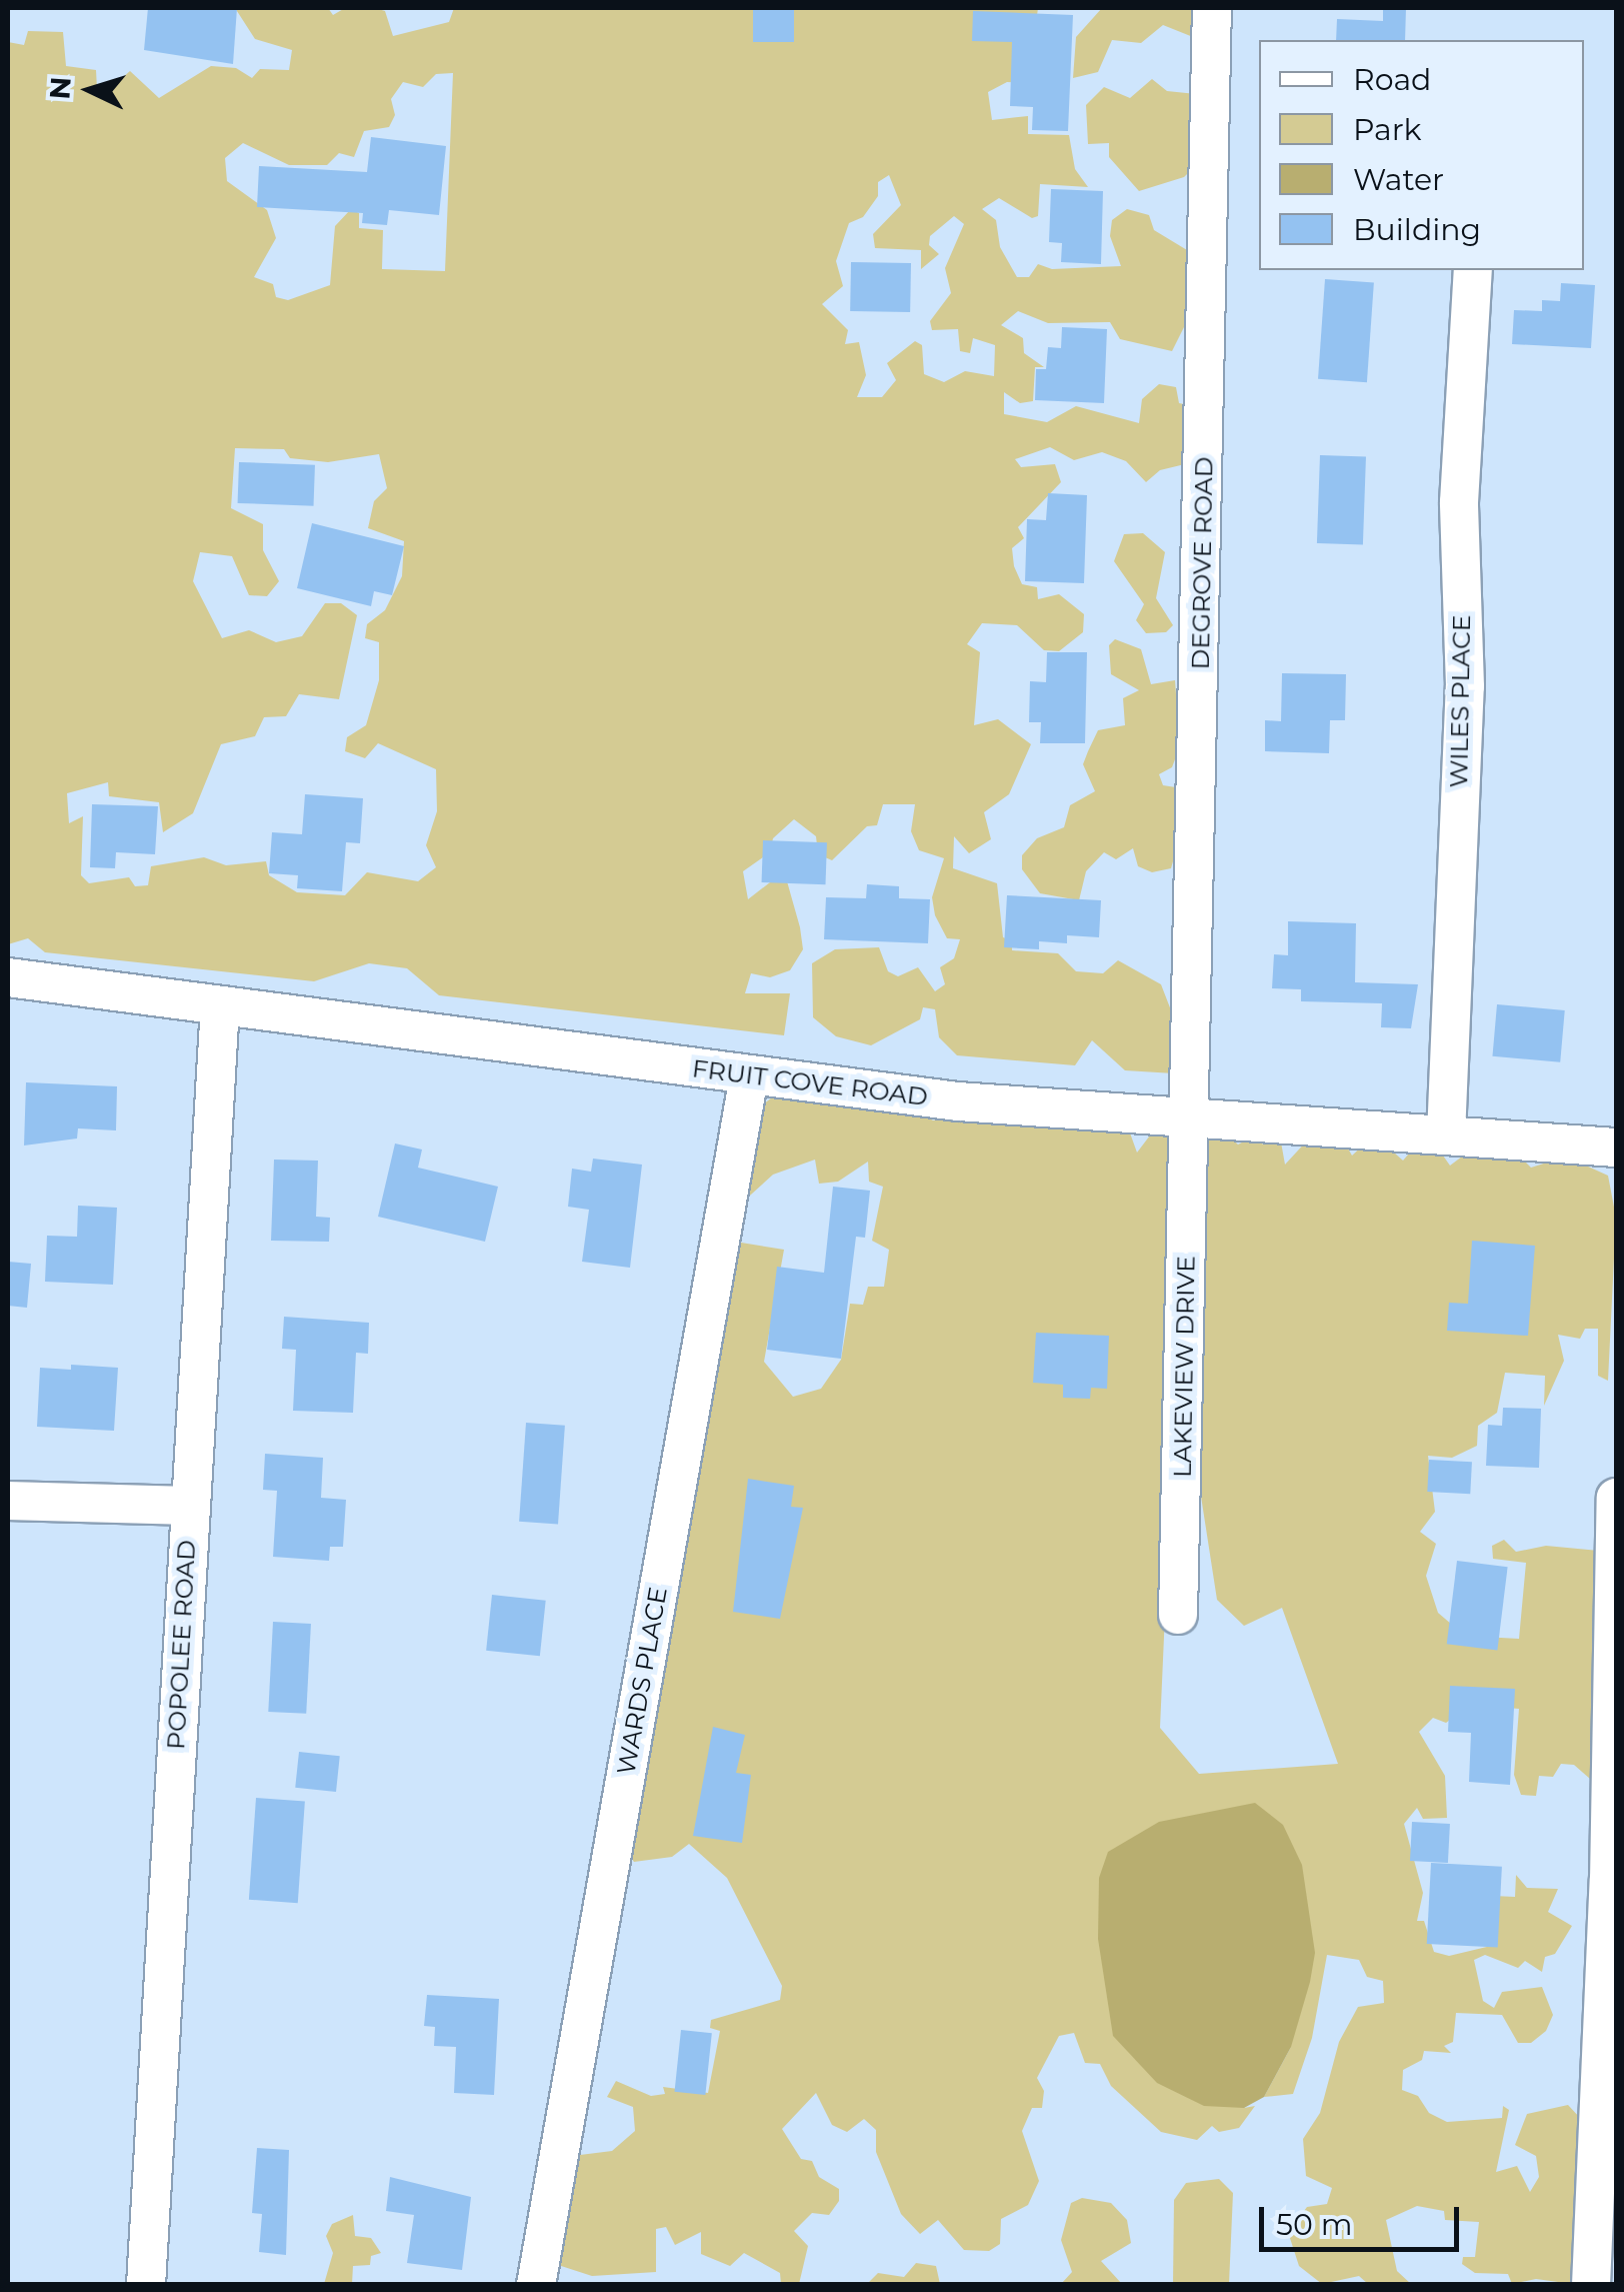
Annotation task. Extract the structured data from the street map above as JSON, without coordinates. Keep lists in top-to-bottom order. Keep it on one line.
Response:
{"streets":{"street":["DEGROVE ROAD","WILES PLACE","FRUIT COVE ROAD","LAKEVIEW DRIVE","POPOLEE ROAD","WARDS PLACE"]},"crossings":[["DEGROVE ROAD","FRUIT COVE ROAD"],["DEGROVE ROAD","LAKEVIEW DRIVE"],["WILES PLACE","FRUIT COVE ROAD"],["FRUIT COVE ROAD","LAKEVIEW DRIVE"],["FRUIT COVE ROAD","POPOLEE ROAD"],["FRUIT COVE ROAD","WARDS PLACE"]],"legend":["Road","Park","Water","Building"],"scale_bar":"50 m","north":"left"}
